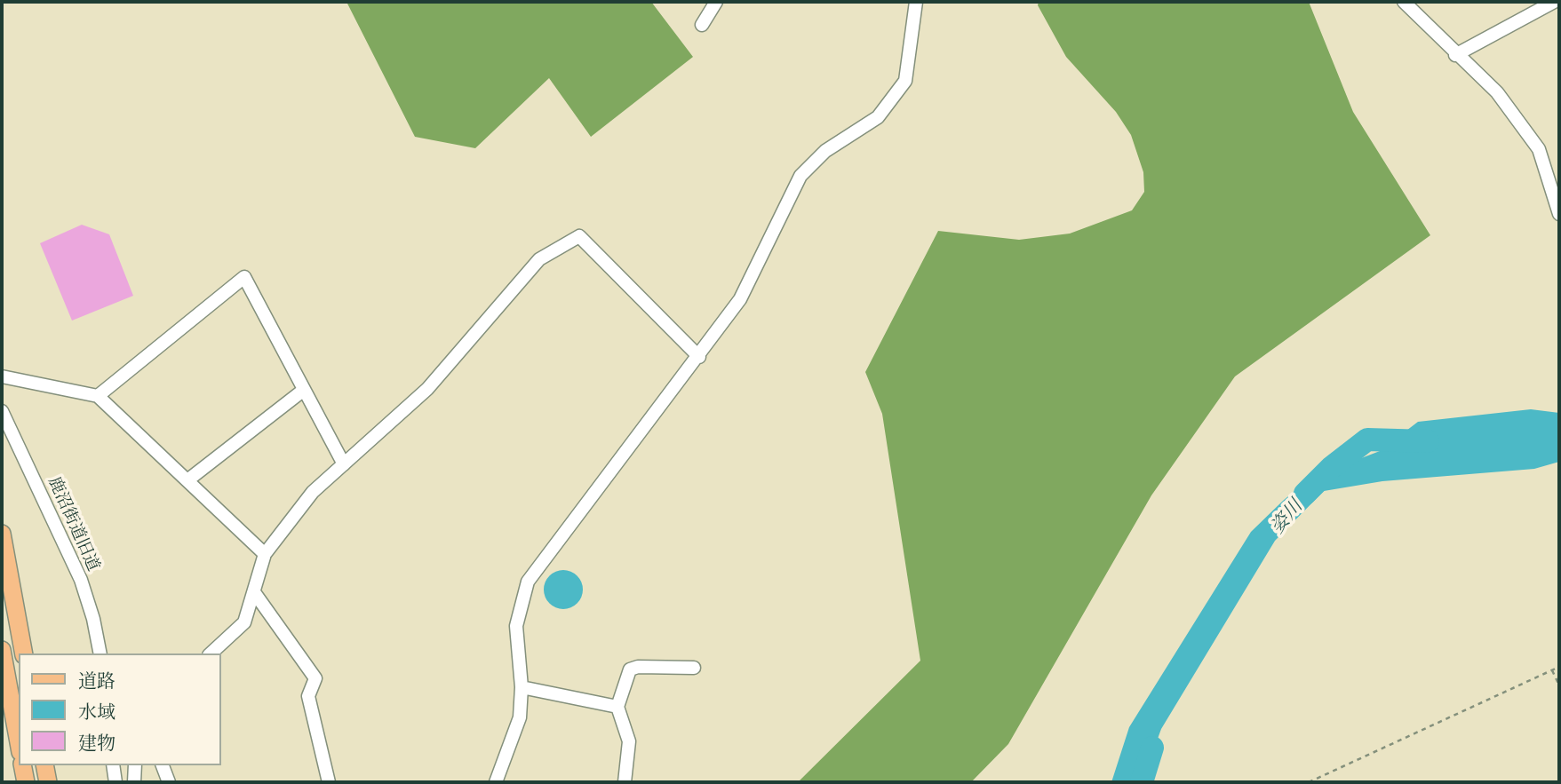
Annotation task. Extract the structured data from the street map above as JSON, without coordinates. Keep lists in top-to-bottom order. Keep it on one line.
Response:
{"streets":{"street":["鹿沼街道旧道"]},"water":["姿川"],"legend":["道路","水域","建物"]}
